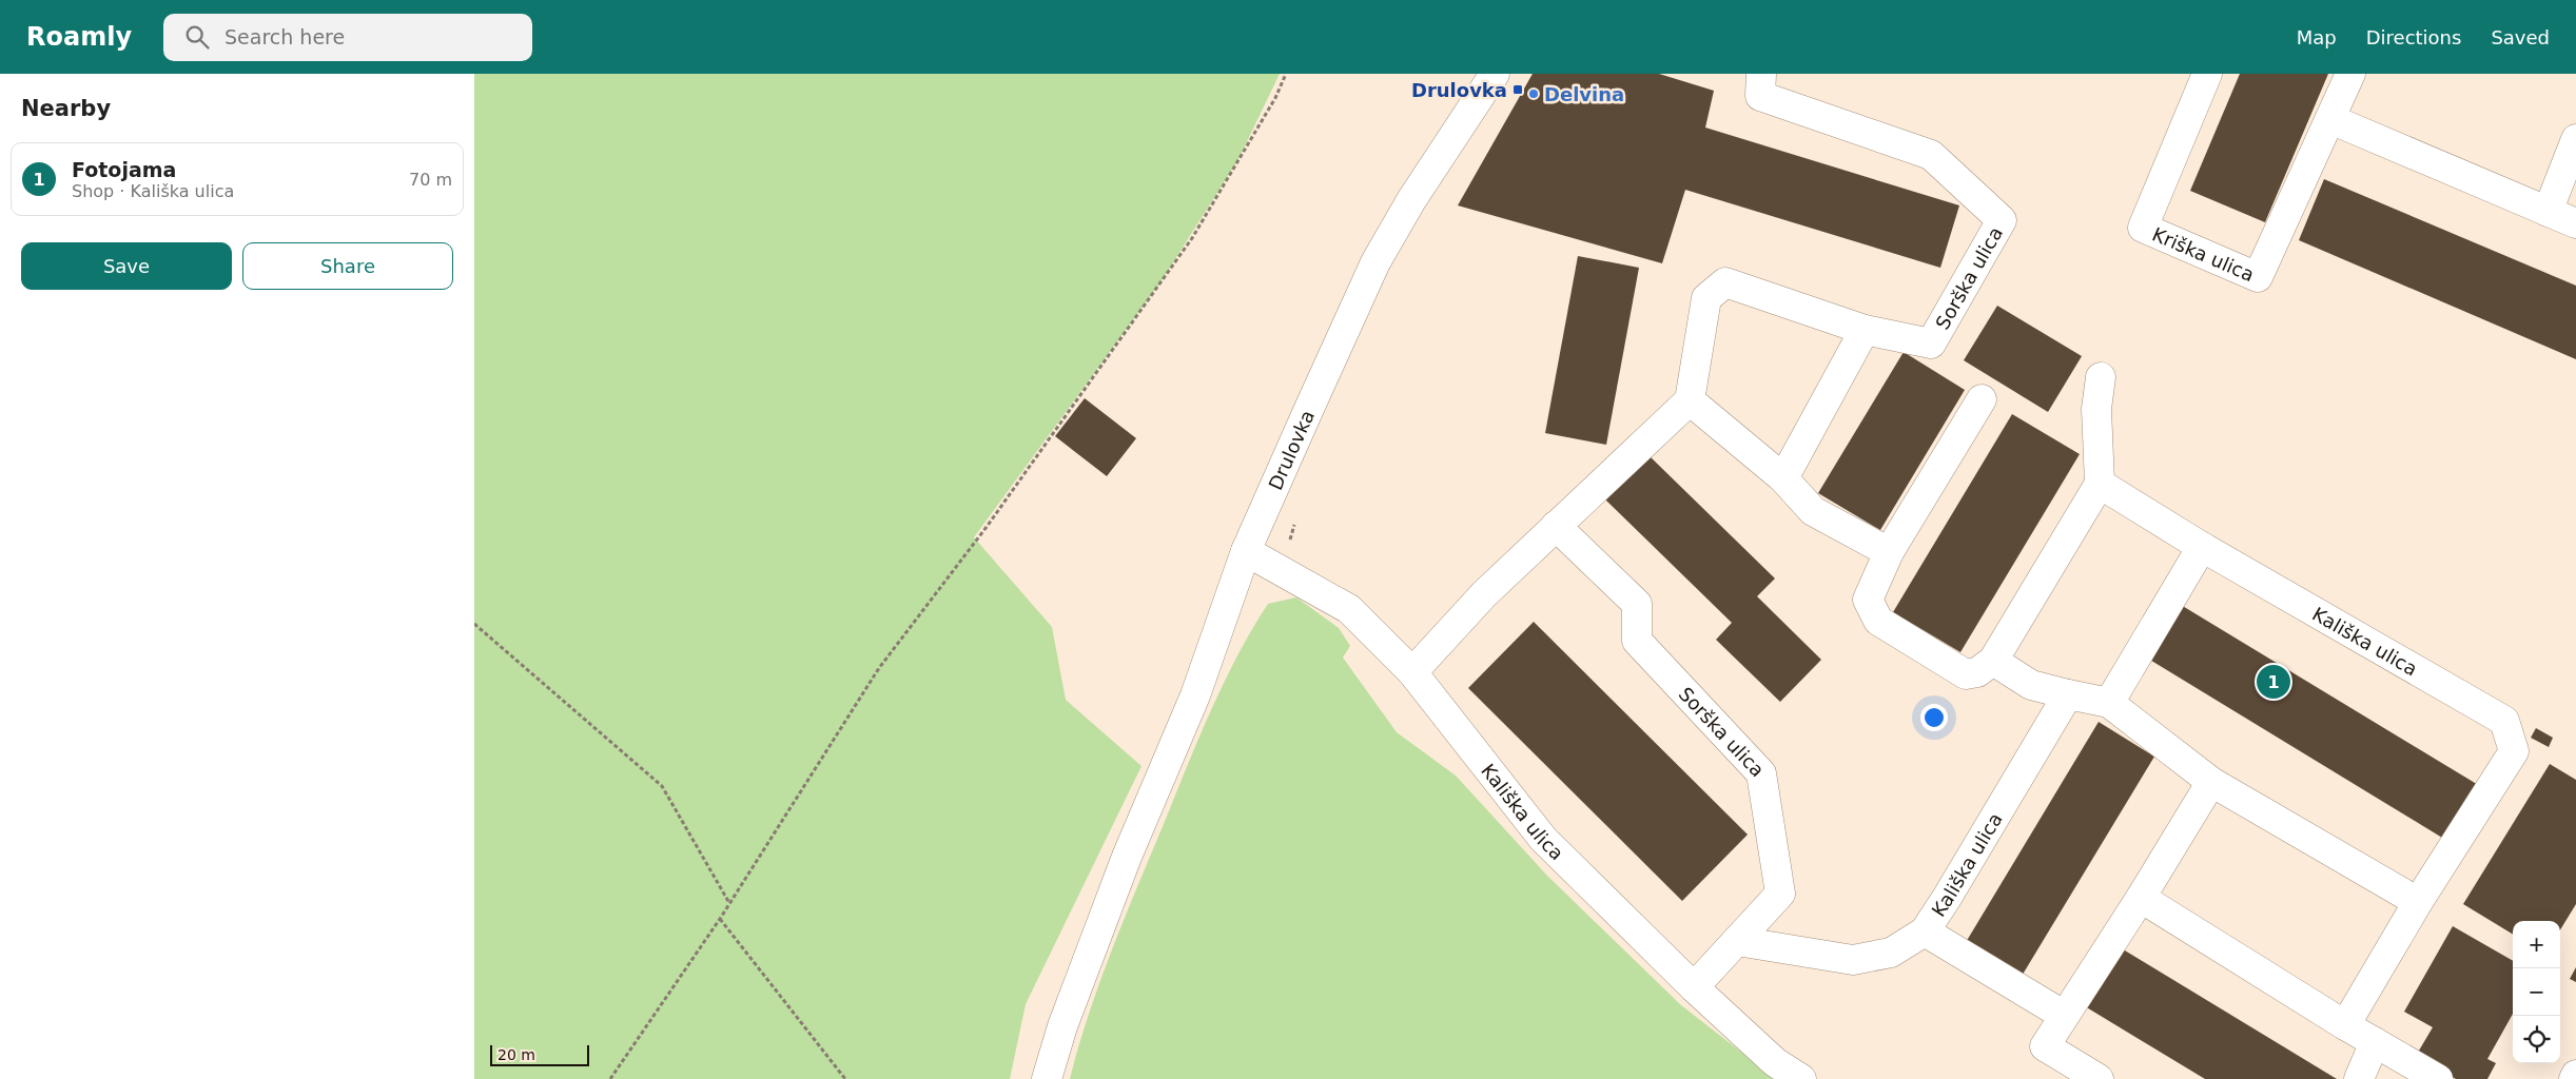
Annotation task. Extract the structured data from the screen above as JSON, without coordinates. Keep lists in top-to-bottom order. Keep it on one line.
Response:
{"streets":{"street":["Kriška ulica","Sorška ulica","Drulovka","Kališka ulica"]},"crossings":[["Sorška ulica","Kališka ulica"],["Drulovka","Kališka ulica"]],"places":{"transit":["Drulovka"],"other":["Delvina"]},"scale_bar":"20 m","page":{"header":"Roamly","search":"Search here","nav":["Map","Directions","Saved"],"heading":"Nearby","list":[{"mark":"1","name":"Fotojama","note":"Shop · Kališka ulica","value":"70 m"}],"buttons":["Save","Share"],"pins":"1","map_buttons":["+","−"],"scale":"20 m"}}
